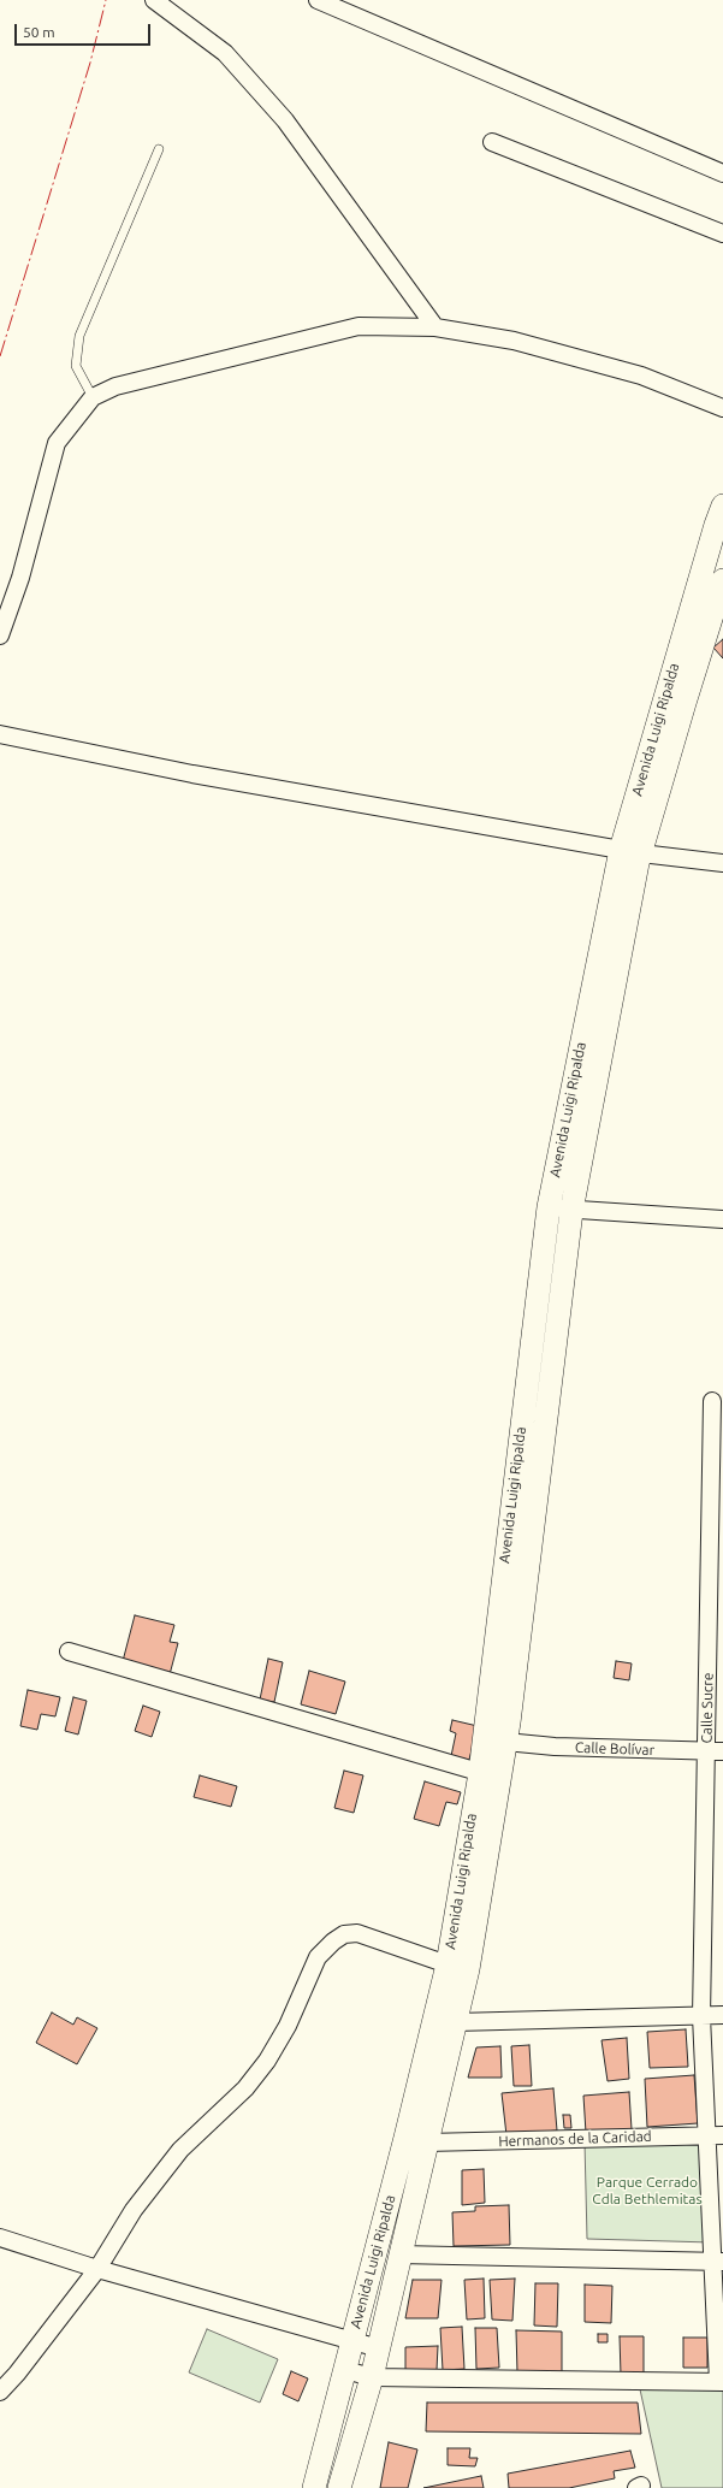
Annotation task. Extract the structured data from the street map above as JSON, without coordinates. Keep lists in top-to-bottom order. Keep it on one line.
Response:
{"streets":{"street":["Avenida Luigi Ripalda","Calle Sucre","Calle Bolívar","Hermanos de la Caridad"]},"crossings":[["Avenida Luigi Ripalda","Calle Bolívar"],["Avenida Luigi Ripalda","Hermanos de la Caridad"],["Calle Sucre","Calle Bolívar"],["Calle Sucre","Hermanos de la Caridad"]],"parks":["Parque Cerrado Cdla Bethlemitas"],"scale_bar":"50 m"}
